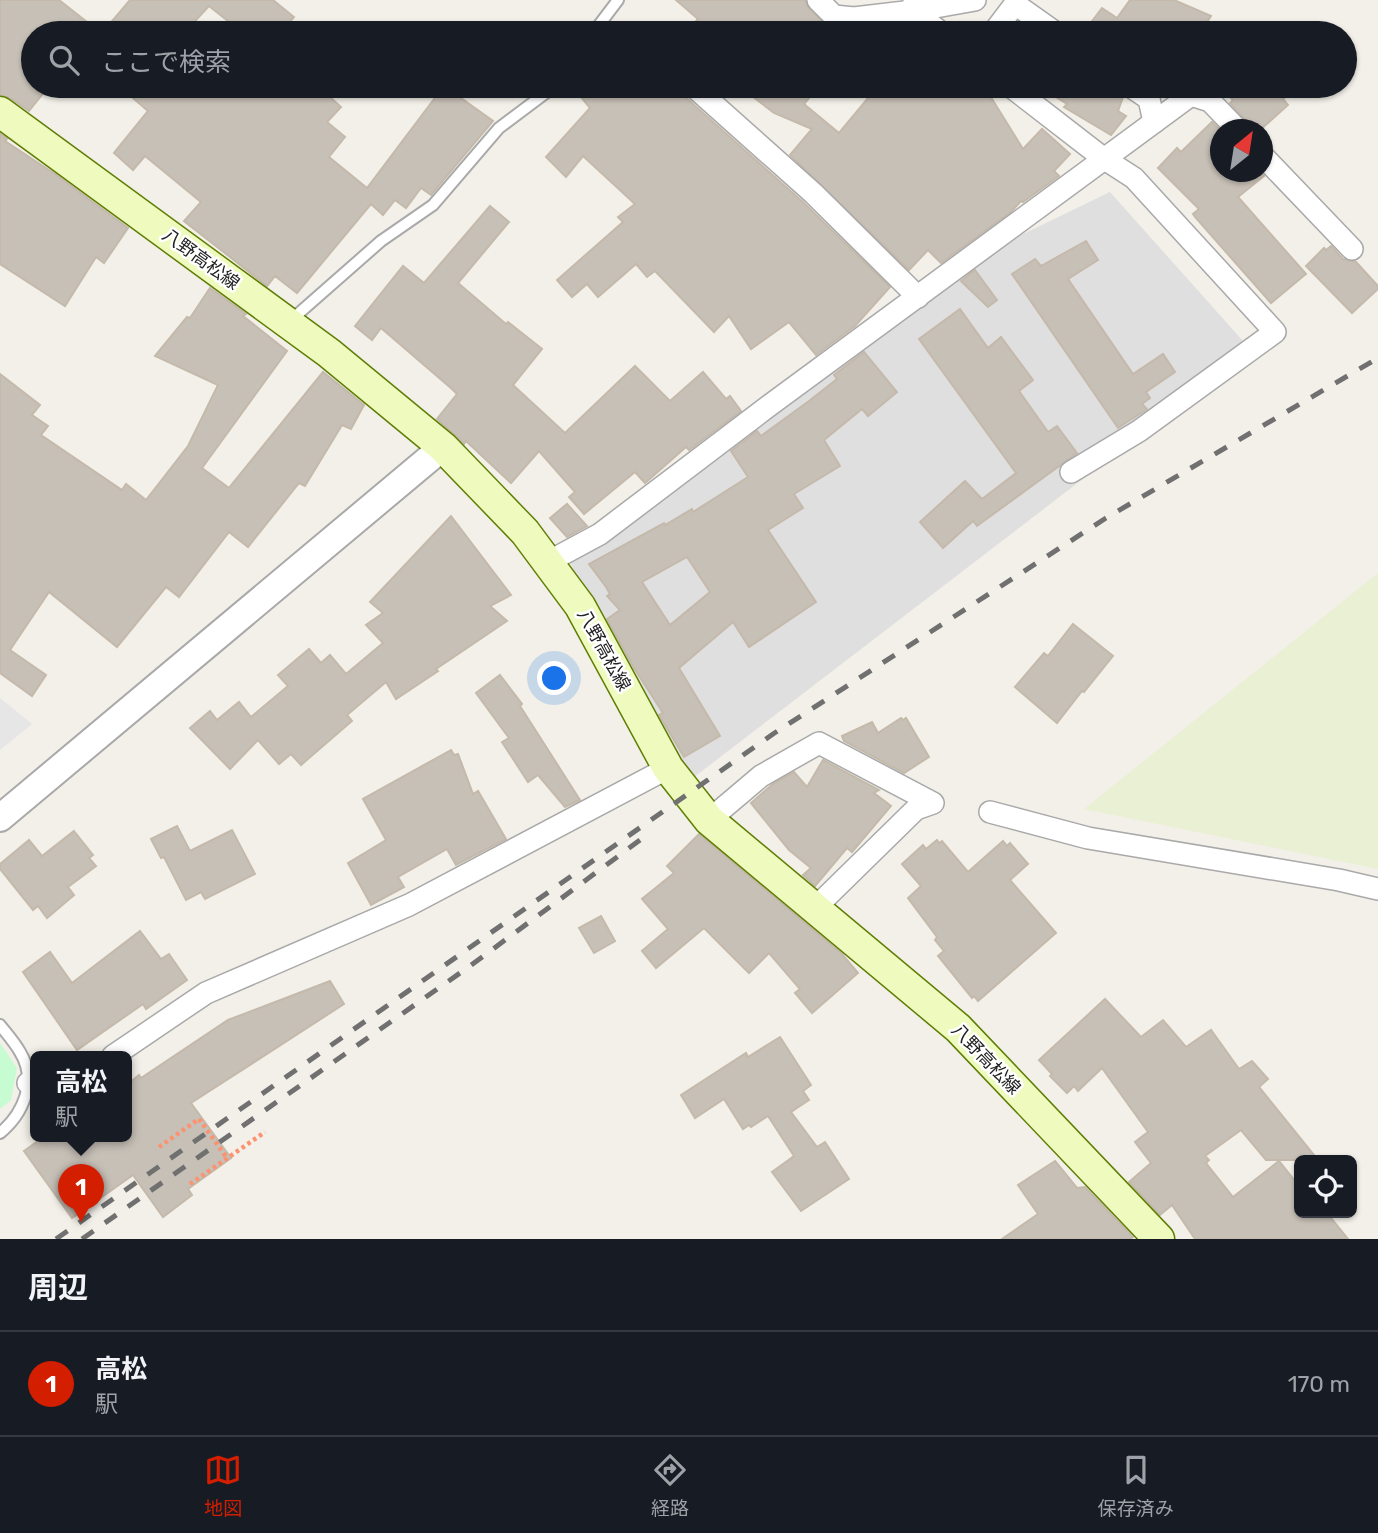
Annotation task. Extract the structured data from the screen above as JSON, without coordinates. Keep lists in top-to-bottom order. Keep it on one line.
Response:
{"streets":{"main road":["八野高松線"]},"north":"top right","page":{"search":"ここで検索","popup":["高松","駅"],"pins":"1","heading":"周辺","list":[{"mark":"1","name":"高松","note":"駅","value":"170 m"}],"nav":["地図","経路","保存済み"]}}
